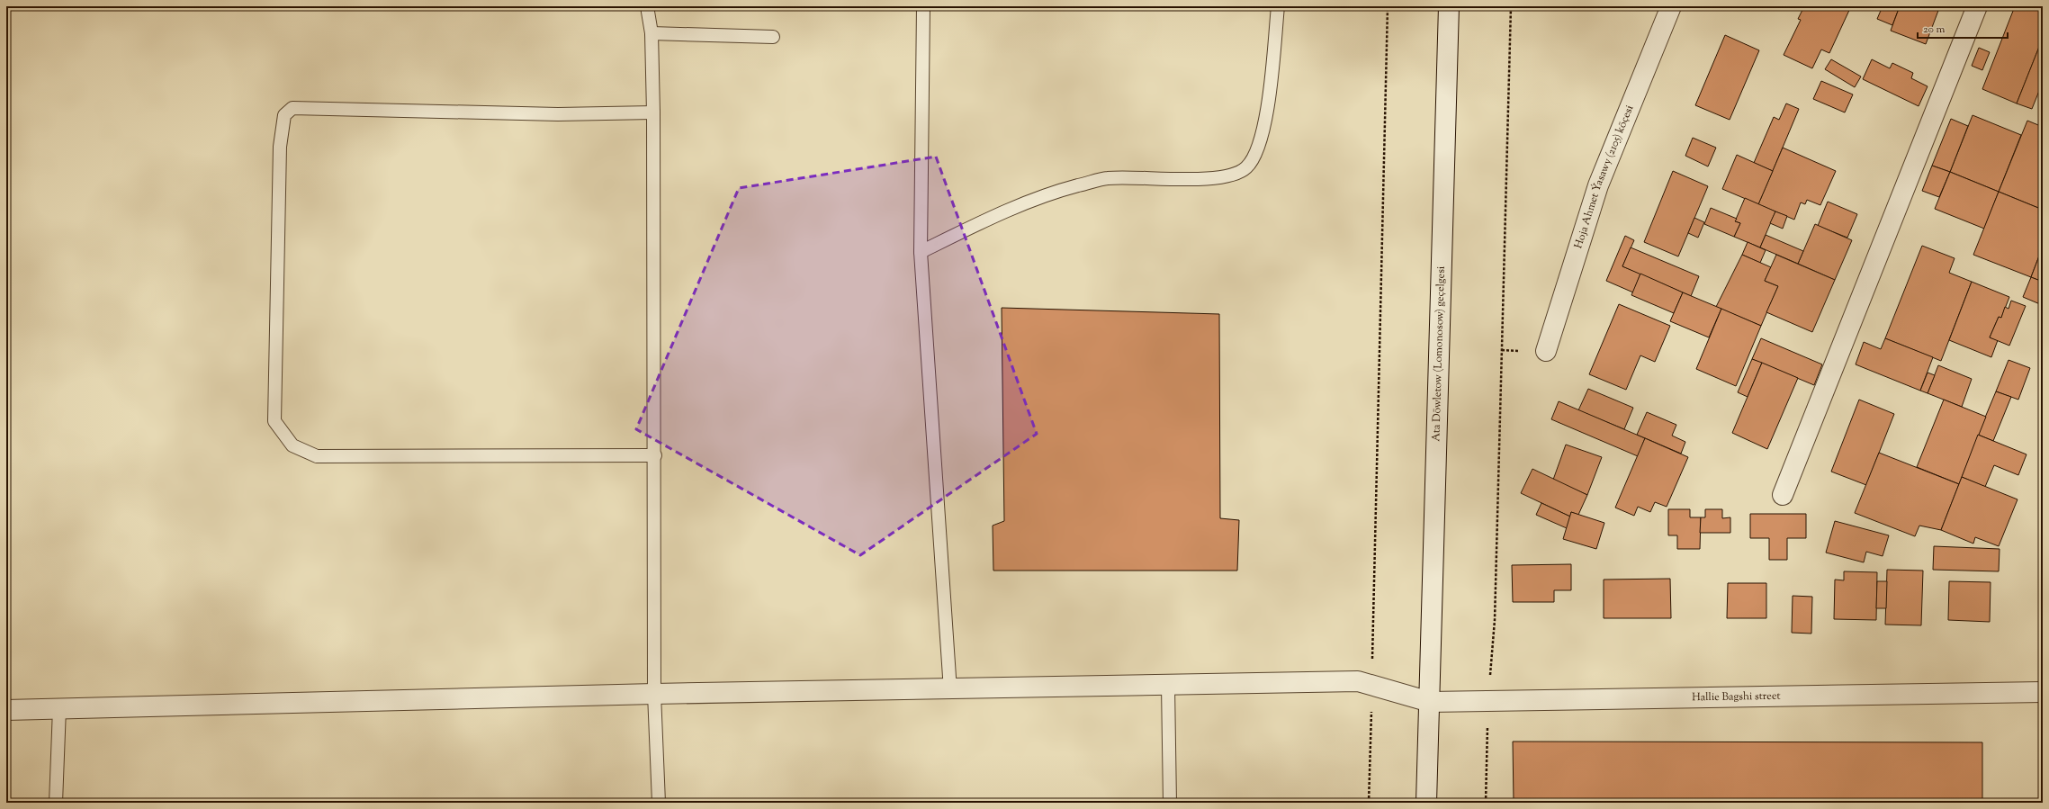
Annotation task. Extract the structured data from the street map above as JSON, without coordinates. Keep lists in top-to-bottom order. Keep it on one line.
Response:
{"streets":{"street":["Hoja Ahmet Ýasawy (2105) köçesi","Ata Döwletow (Lomonosow) geçelgesi","Hallie Bagshi street"]},"crossings":[["Ata Döwletow (Lomonosow) geçelgesi","Hallie Bagshi street"]],"scale_bar":"20 m"}
